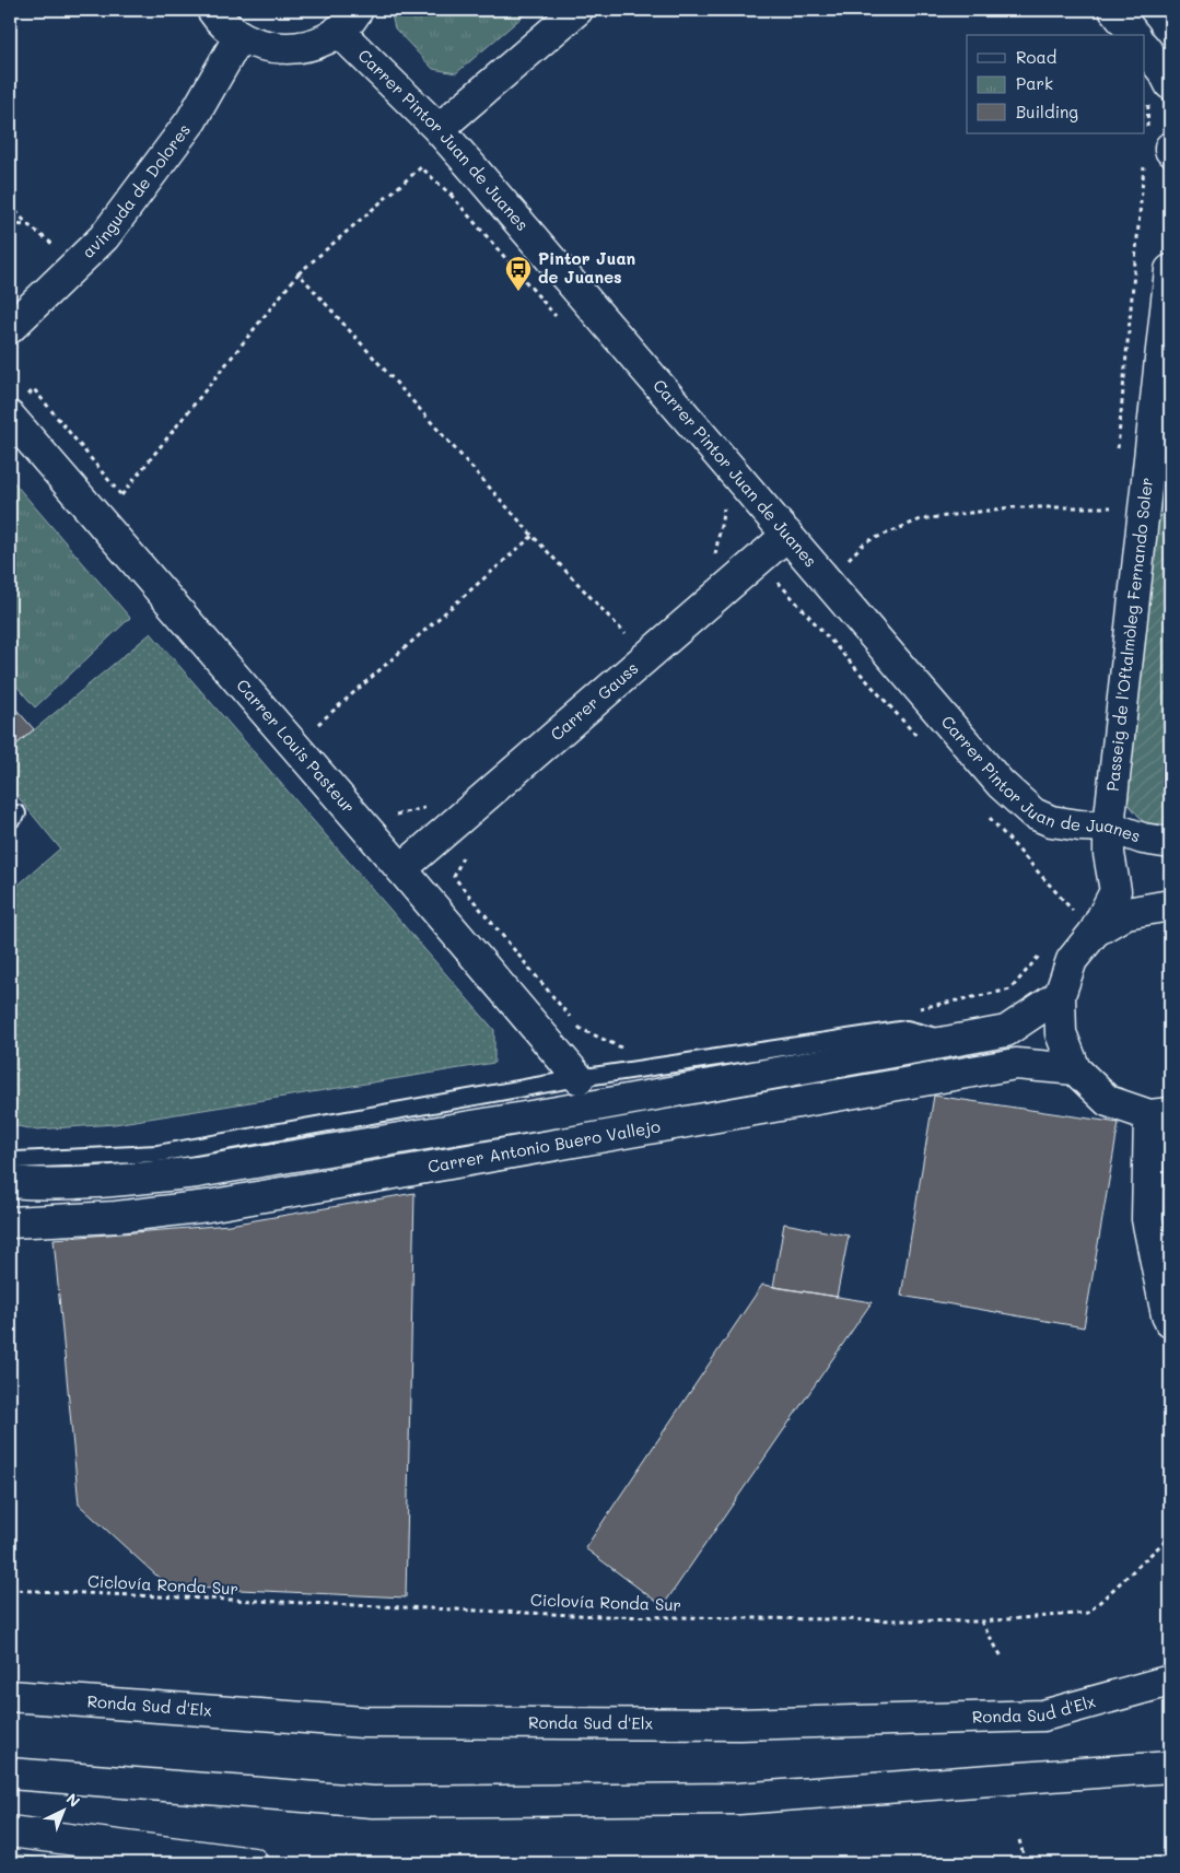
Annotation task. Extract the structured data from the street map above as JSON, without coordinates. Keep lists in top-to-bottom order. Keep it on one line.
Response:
{"streets":{"main road":["Carrer Pintor Juan de Juanes","avinguda de Dolores","Passeig de l'Oftalmòleg Fernando Soler","Carrer Gauss","Carrer Louis Pasteur","Carrer Antonio Buero Vallejo","Ronda Sud d'Elx"],"path":["Ciclovía Ronda Sur"]},"crossings":[["Carrer Pintor Juan de Juanes","Passeig de l'Oftalmòleg Fernando Soler"],["Carrer Pintor Juan de Juanes","Carrer Gauss"],["Carrer Gauss","Carrer Louis Pasteur"]],"places":{"bus stop":["Pintor Juan de Juanes"]},"legend":["Road","Park","Building"],"north":"top right"}
